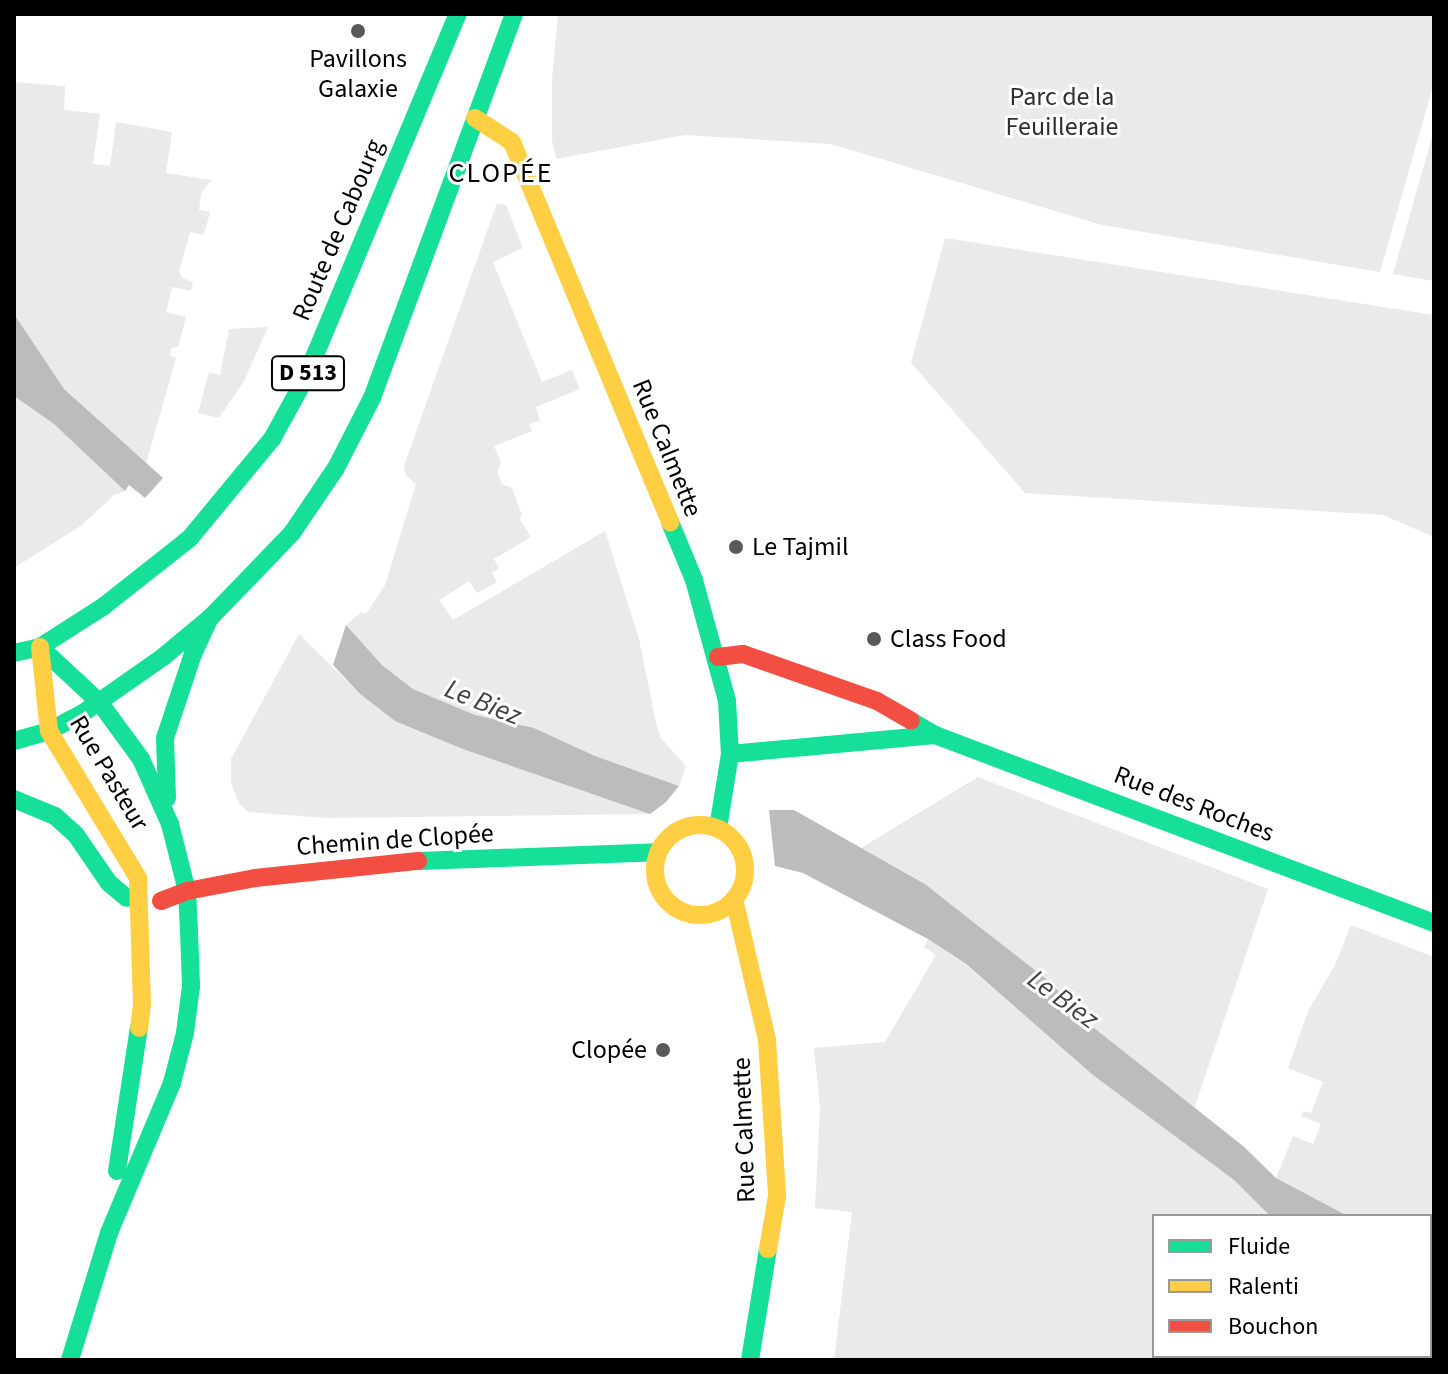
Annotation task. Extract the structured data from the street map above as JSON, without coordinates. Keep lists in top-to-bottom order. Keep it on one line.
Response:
{"streets":{"main road":["Route de Cabourg","D 513","Rue Calmette","Rue Pasteur","Rue des Roches","Chemin de Clopée"]},"crossings":[["Route de Cabourg","D 513"],["Route de Cabourg","Rue Pasteur"],["D 513","Rue Calmette"],["D 513","Rue Pasteur"],["Rue Calmette","Rue des Roches"],["Rue Calmette","Chemin de Clopée"],["Rue Pasteur","Chemin de Clopée"]],"districts":["CLOPÉE"],"water":["Le Biez"],"parks":["Parc de la Feuilleraie"],"places":["Pavillons Galaxie","Le Tajmil","Class Food","Clopée"],"legend":["Fluide","Ralenti","Bouchon"]}
